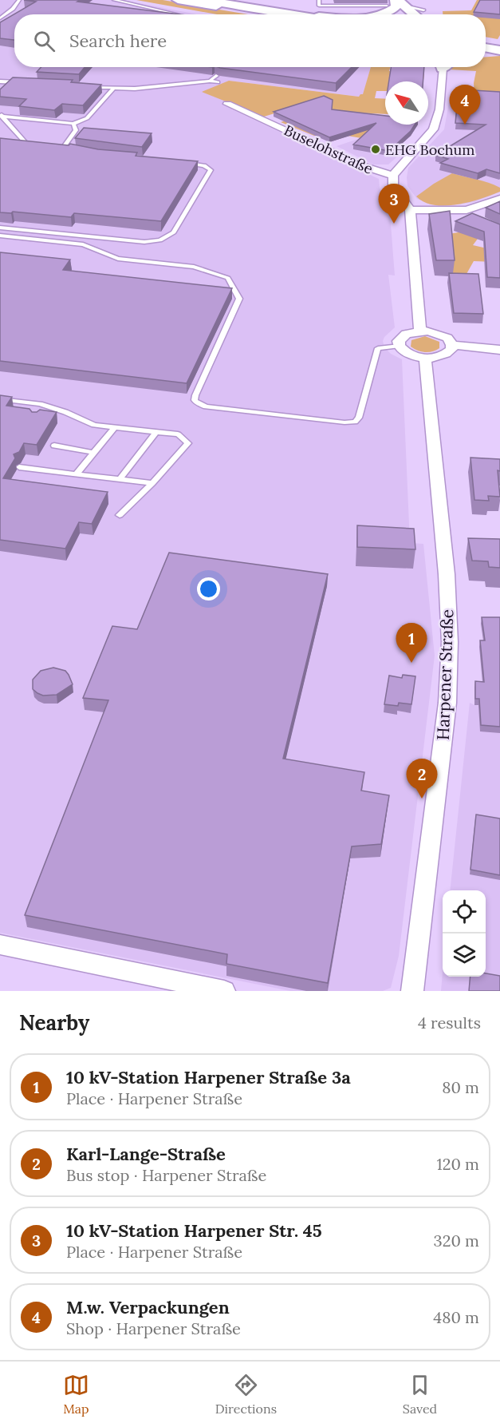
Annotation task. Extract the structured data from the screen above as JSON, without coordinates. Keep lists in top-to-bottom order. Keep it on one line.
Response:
{"streets":{"street":["Buselohstraße","Harpener Straße"]},"places":["EHG Bochum"],"north":"top left","page":{"search":"Search here","pins":["4","3","1","2"],"heading":["Nearby","4 results"],"list":[{"mark":"1","name":"10 kV-Station Harpener Straße 3a","note":"Place · Harpener Straße","value":"80 m"},{"mark":"2","name":"Karl-Lange-Straße","note":"Bus stop · Harpener Straße","value":"120 m"},{"mark":"3","name":"10 kV-Station Harpener Str. 45","note":"Place · Harpener Straße","value":"320 m"},{"mark":"4","name":"M.w. Verpackungen","note":"Shop · Harpener Straße","value":"480 m"}],"nav":["Map","Directions","Saved"]}}
